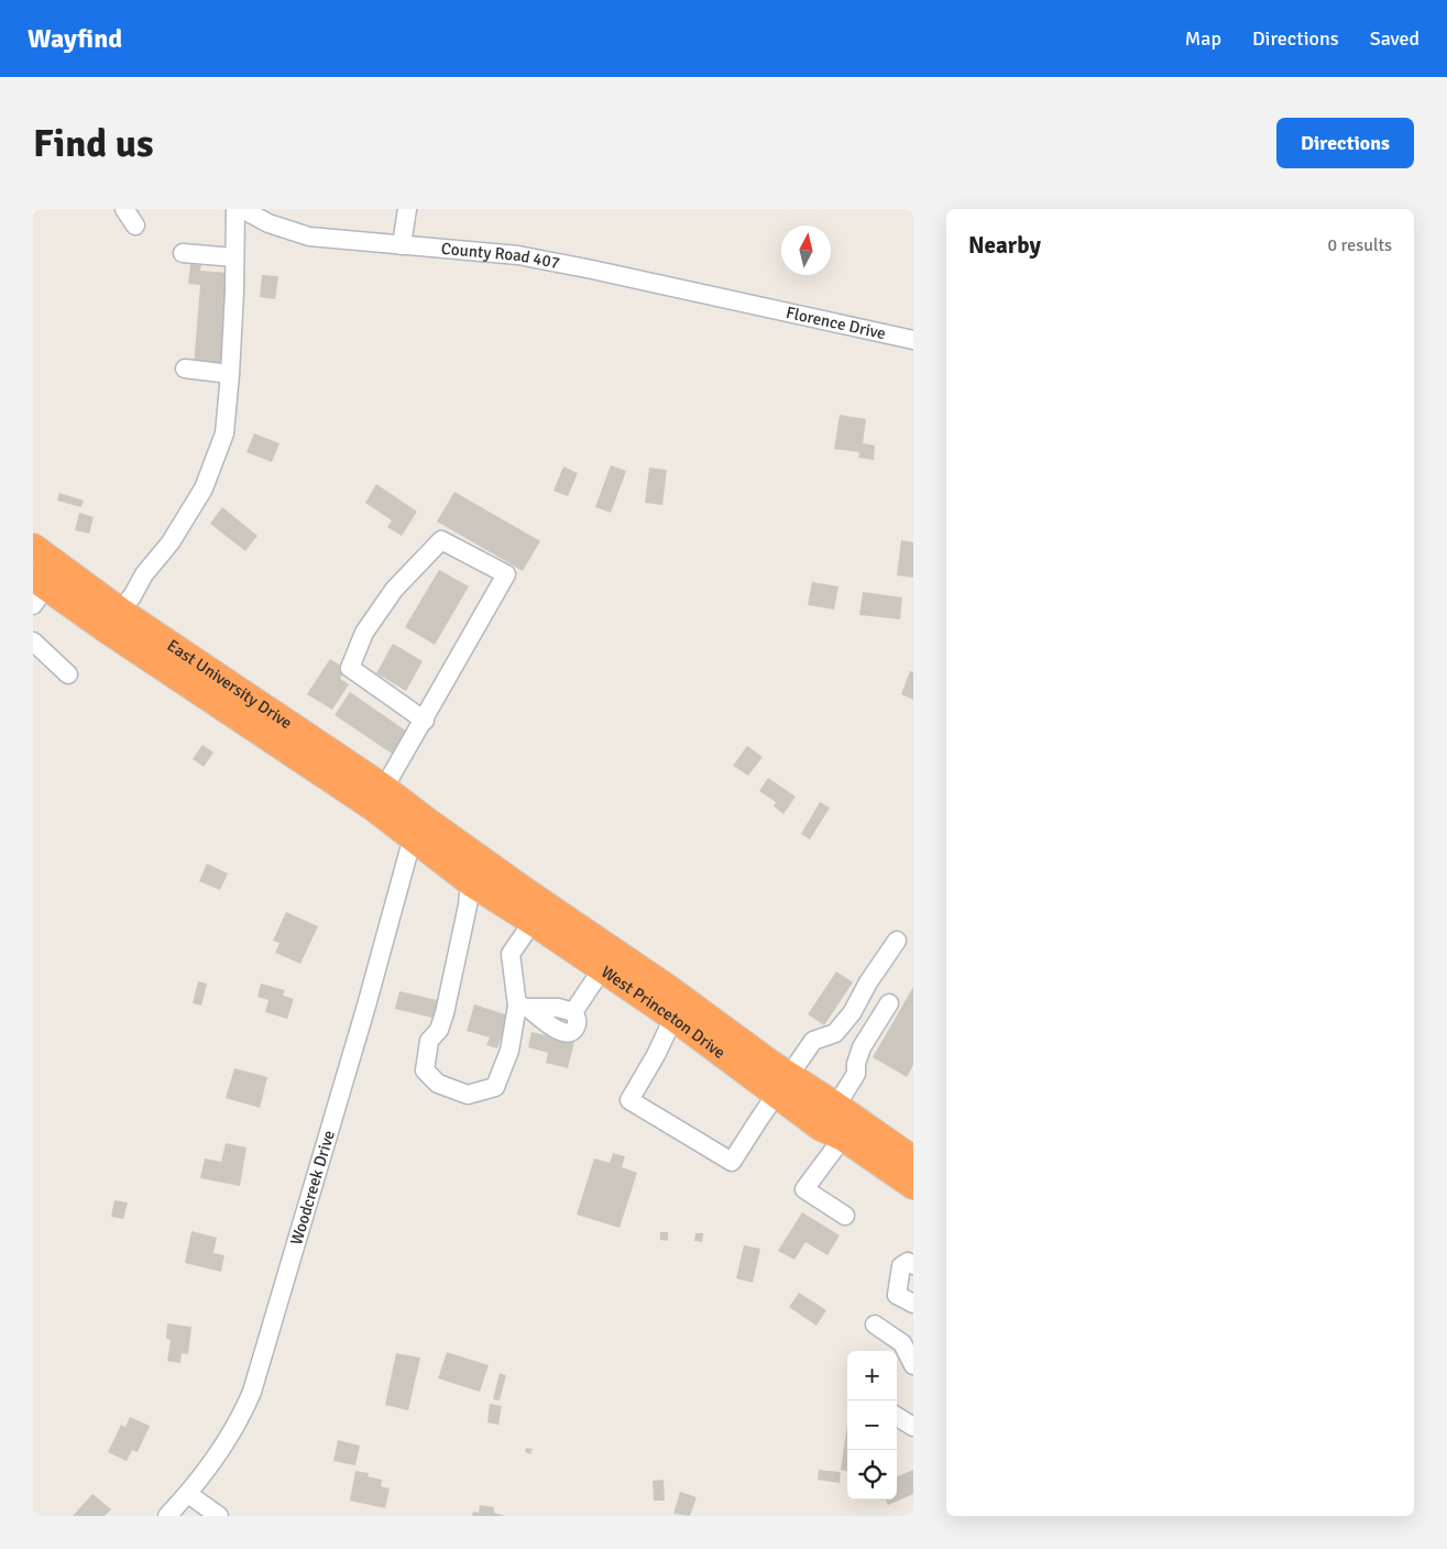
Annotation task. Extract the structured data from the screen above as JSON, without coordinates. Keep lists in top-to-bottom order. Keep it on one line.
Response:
{"streets":{"highway":["East University Drive","West Princeton Drive"],"street":["County Road 407","Florence Drive","Woodcreek Drive"]},"crossings":[["County Road 407","Florence Drive"],["East University Drive","West Princeton Drive"],["East University Drive","Woodcreek Drive"],["West Princeton Drive","Woodcreek Drive"]],"north":"top","page":{"header":"Wayfind","nav":["Map","Directions","Saved"],"buttons":"Directions","title":"Find us","heading":["Nearby","0 results"],"map_buttons":["+","−"]}}
